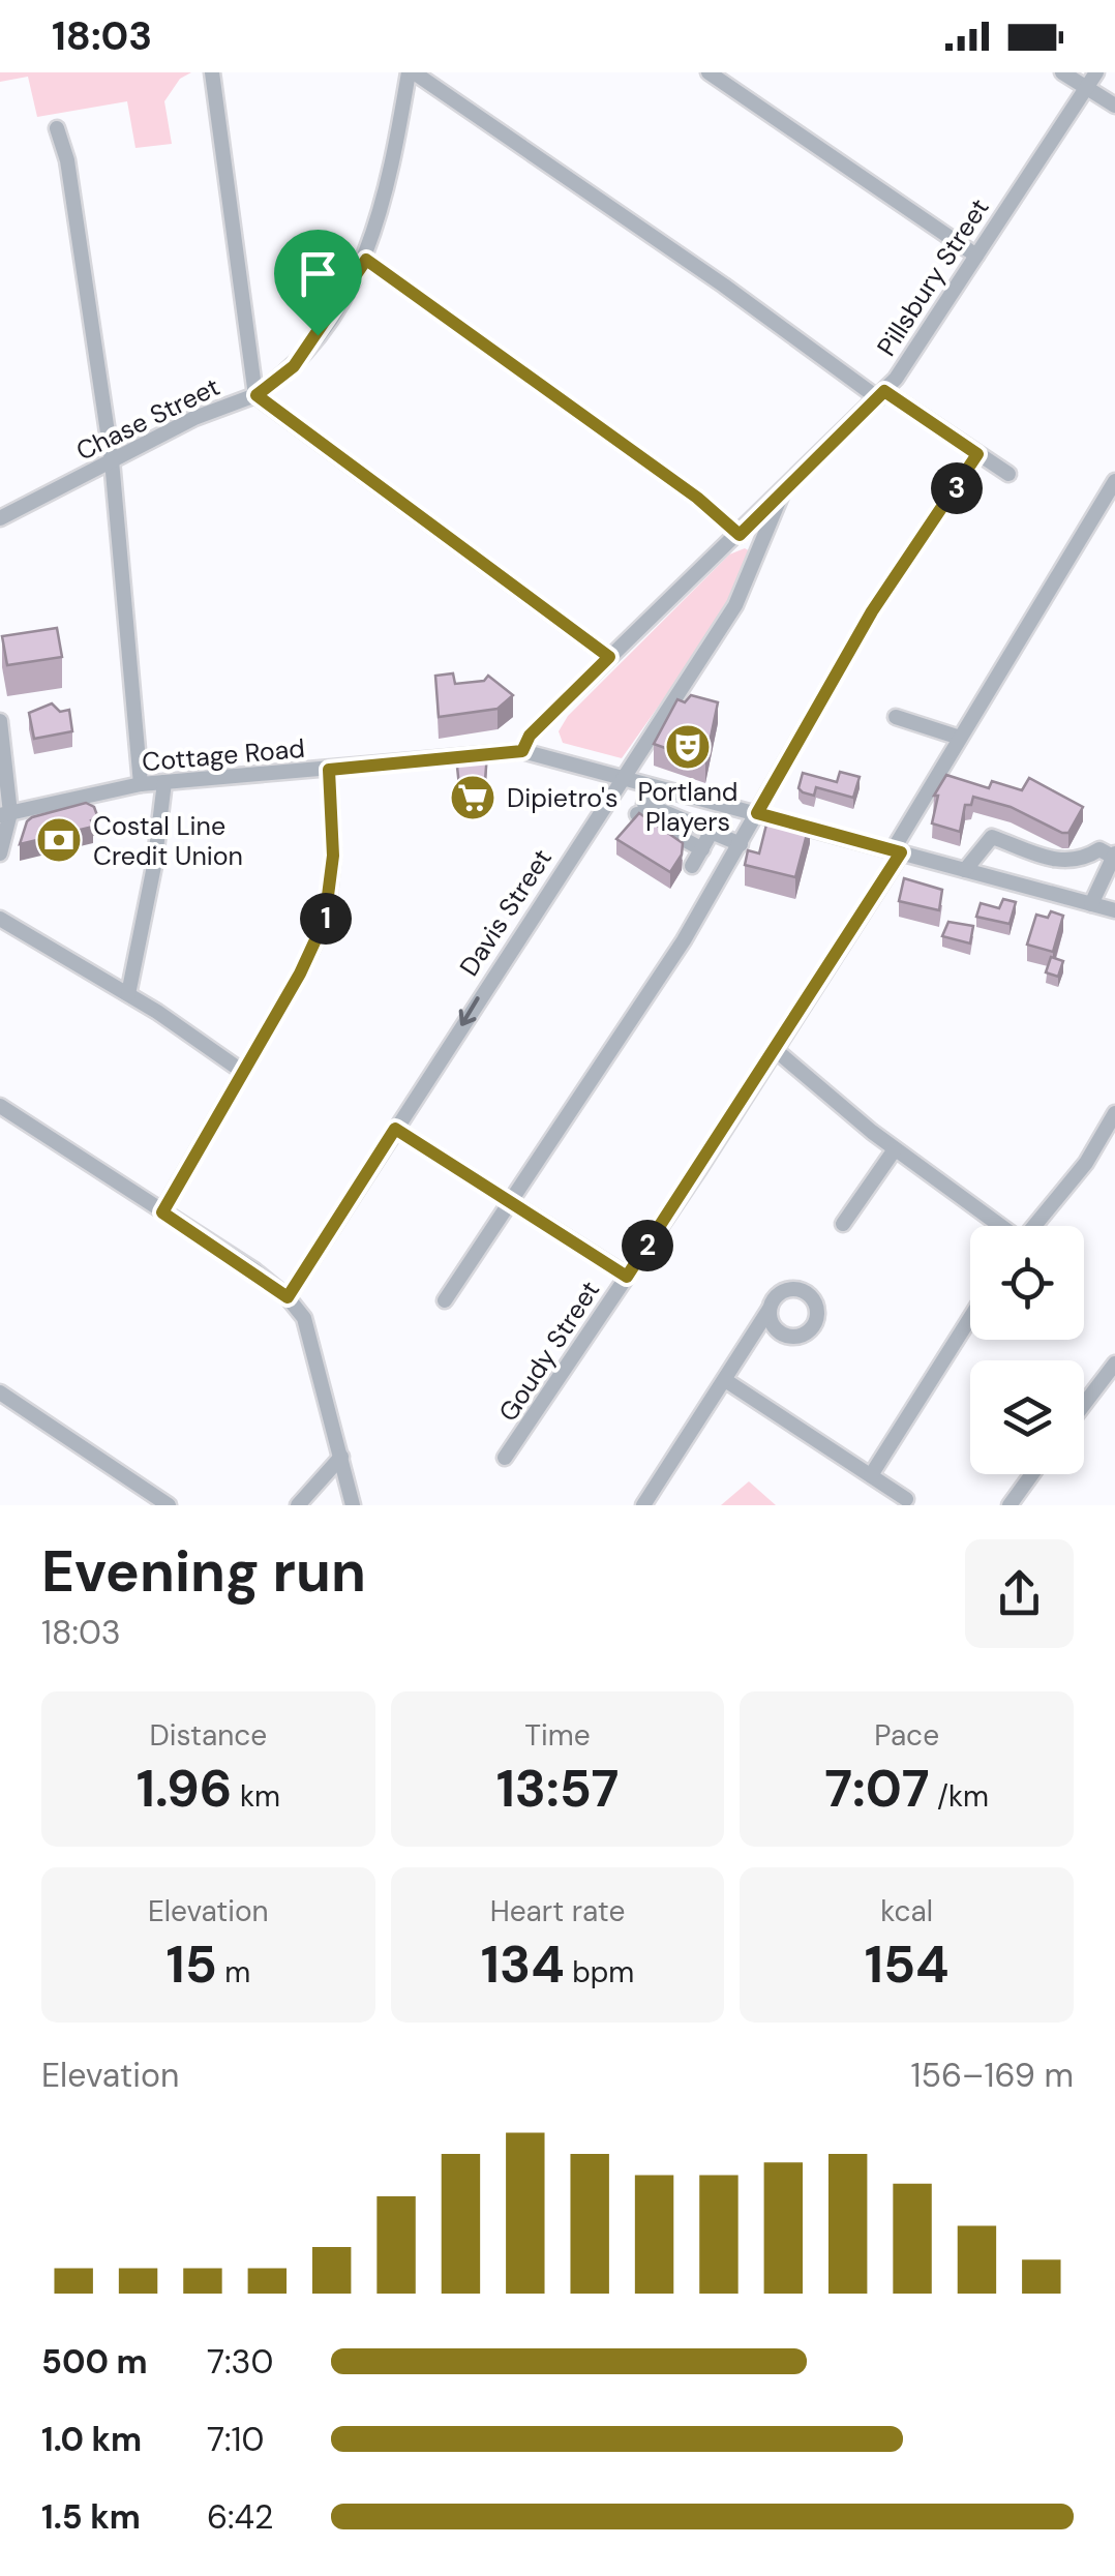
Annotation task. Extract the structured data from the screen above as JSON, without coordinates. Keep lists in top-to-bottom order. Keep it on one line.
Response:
{"streets":{"street":["Pillsbury Street","Chase Street","Cottage Road","Davis Street","Goudy Street"]},"crossings":[["Pillsbury Street","Chase Street"],["Pillsbury Street","Cottage Road"],["Pillsbury Street","Davis Street"],["Cottage Road","Davis Street"],["Cottage Road","Goudy Street"]],"one_way":["Davis Street"],"places":{"theatre":["Portland Players"],"supermarket":["Dipietro's"],"bank":["Costal Line Credit Union"]},"page":{"status":"18:03","pins":["3","1","2"],"heading":["Evening run","18:03"],"stats":[["Distance","1.96 km"],["Time","13:57"],["Pace","7:07 /km"],["Elevation","15 m"],["Heart rate","134 bpm"],["kcal","154"]],"chart":["Elevation","156–169 m"],"list":[{"name":"500 m","note":"7:30"},{"name":"1.0 km","note":"7:10"},{"name":"1.5 km","note":"6:42"}]}}
